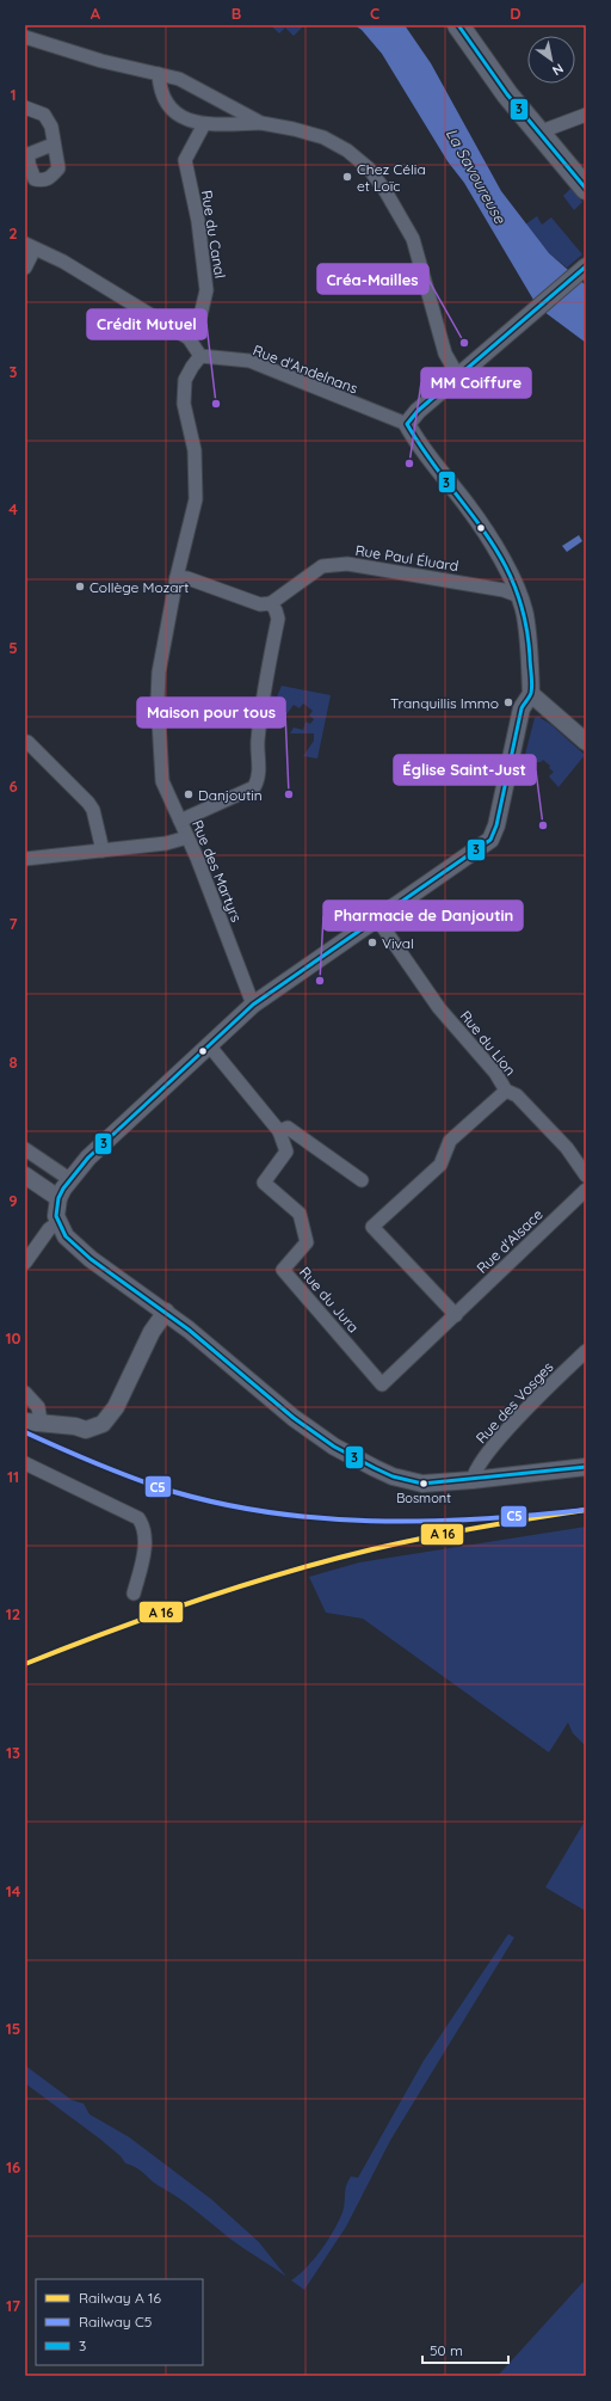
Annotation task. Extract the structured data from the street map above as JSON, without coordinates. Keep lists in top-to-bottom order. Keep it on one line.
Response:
{"streets":{"street":["Rue du Canal","Rue d'Andelnans","Rue Paul Éluard","Rue des Martyrs","Rue du Lion","Rue d'Alsace","Rue du Jura","Rue des Vosges"]},"crossings":[["Rue d'Andelnans","Rue des Martyrs"],["Rue d'Alsace","Rue du Jura"]],"water":["La Savoureuse"],"places":["Chez Célia et Loïc","Créa-Mailles","Crédit Mutuel","MM Coiffure","Collège Mozart","Tranquillis Immo","Danjoutin","Maison pour tous","Église Saint-Just","Vival","Pharmacie de Danjoutin","Bosmont"],"lines":["transit line 3","rail line C5"],"legend":["Railway A 16","Railway C5","3"],"scale_bar":"50 m","north":"bottom right","grid":{"columns":["A","B","C","D"],"rows":["1","2","3","4","5","6","7","8","9","10","11","12","13","14","15","16","17"]}}
